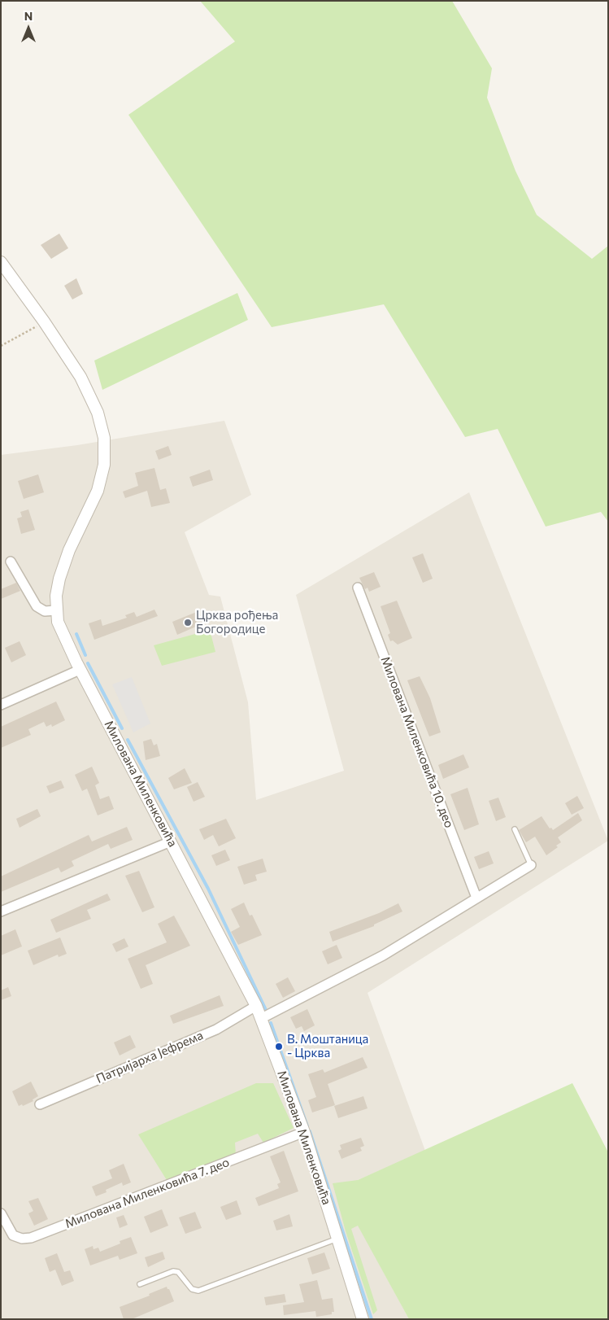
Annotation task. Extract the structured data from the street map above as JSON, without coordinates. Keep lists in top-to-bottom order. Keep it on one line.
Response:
{"streets":{"street":["Милована Миленковића 10. део","Милована Миленковића","Патријарха Јефрема","Милована Миленковића 7. део"]},"crossings":[["Милована Миленковића","Патријарха Јефрема"],["Милована Миленковића","Милована Миленковића 7. део"]],"places":["Црква рођења Богородице","В. Моштаница - Црква"],"north":"top"}
